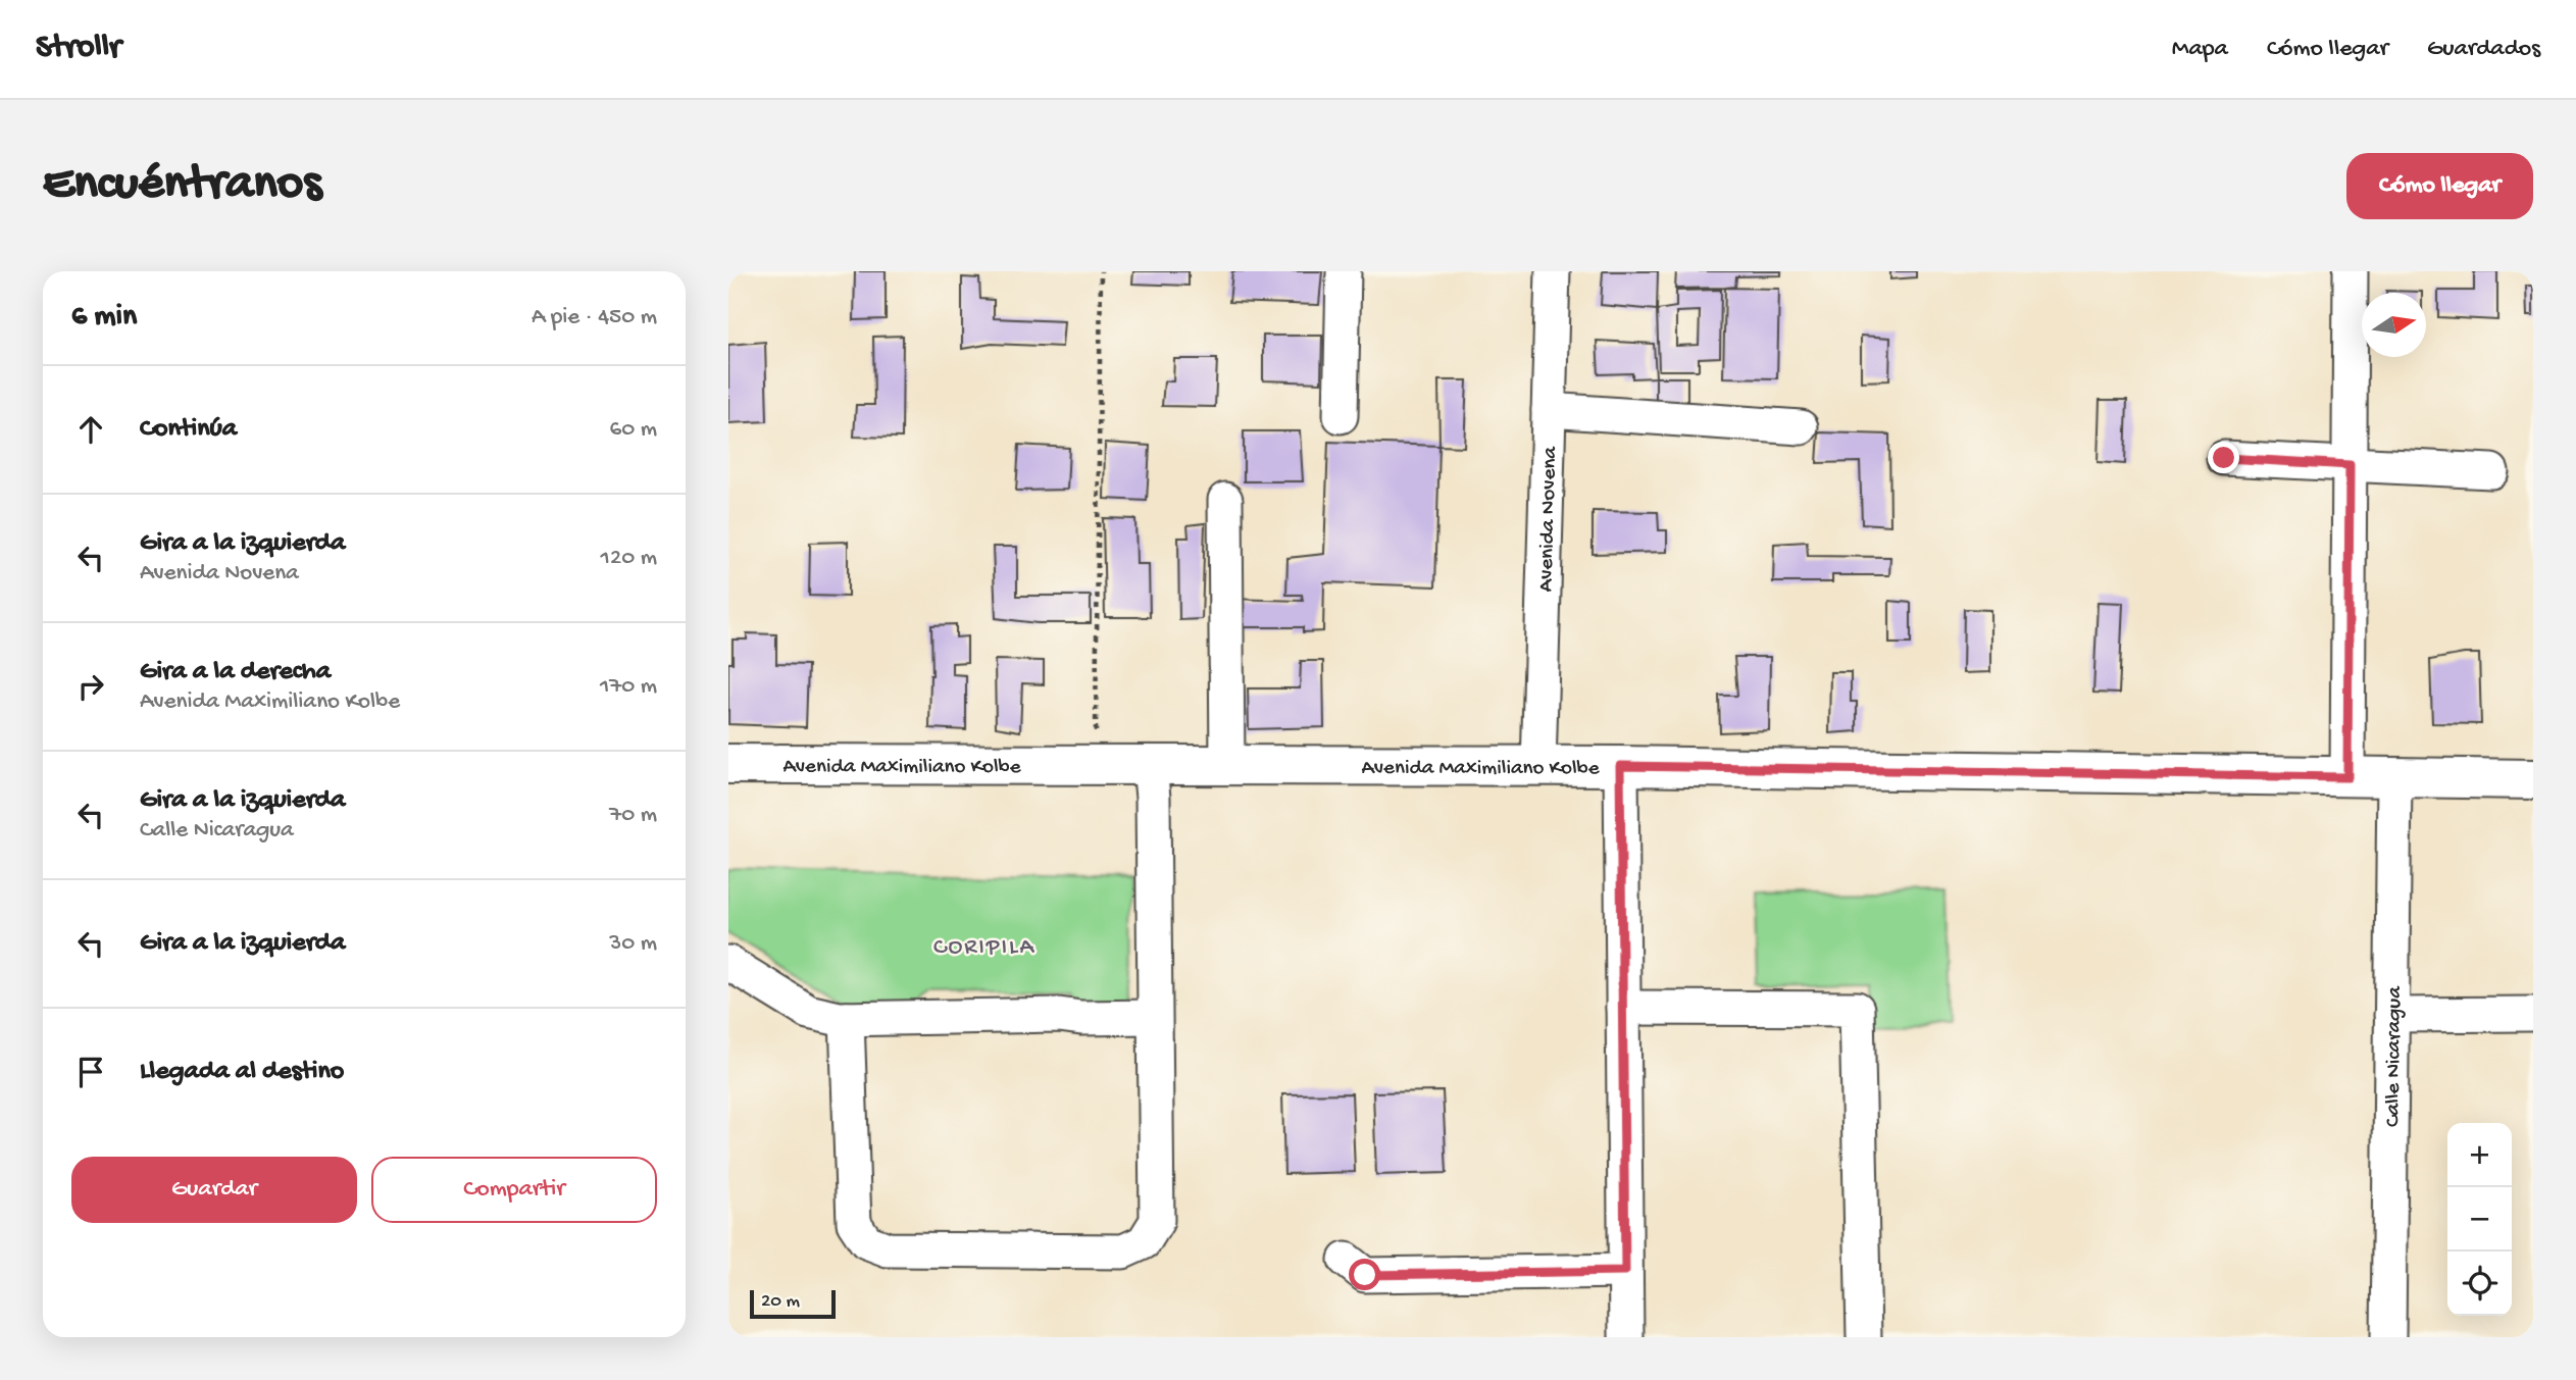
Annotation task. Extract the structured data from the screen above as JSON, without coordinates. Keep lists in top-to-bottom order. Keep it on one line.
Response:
{"streets":{"main road":["Avenida Maximiliano Kolbe"],"street":["Avenida Novena","Calle Nicaragua"]},"crossings":[["Avenida Novena","Avenida Maximiliano Kolbe"],["Avenida Maximiliano Kolbe","Calle Nicaragua"]],"districts":["CORIPILA"],"scale_bar":"20 m","north":"right","page":{"header":"Strollr","nav":["Mapa","Cómo llegar","Guardados"],"buttons":["Cómo llegar",["Guardar","Compartir"]],"title":"Encuéntranos","heading":["6 min","A pie · 450 m"],"list":[["Continúa","60 m"],["Gira a la izquierda","Avenida Novena","120 m"],["Gira a la derecha","Avenida Maximiliano Kolbe","170 m"],["Gira a la izquierda","Calle Nicaragua","70 m"],["Gira a la izquierda","30 m"],"Llegada al destino"],"map_buttons":["+","−"],"scale":"20 m"}}
